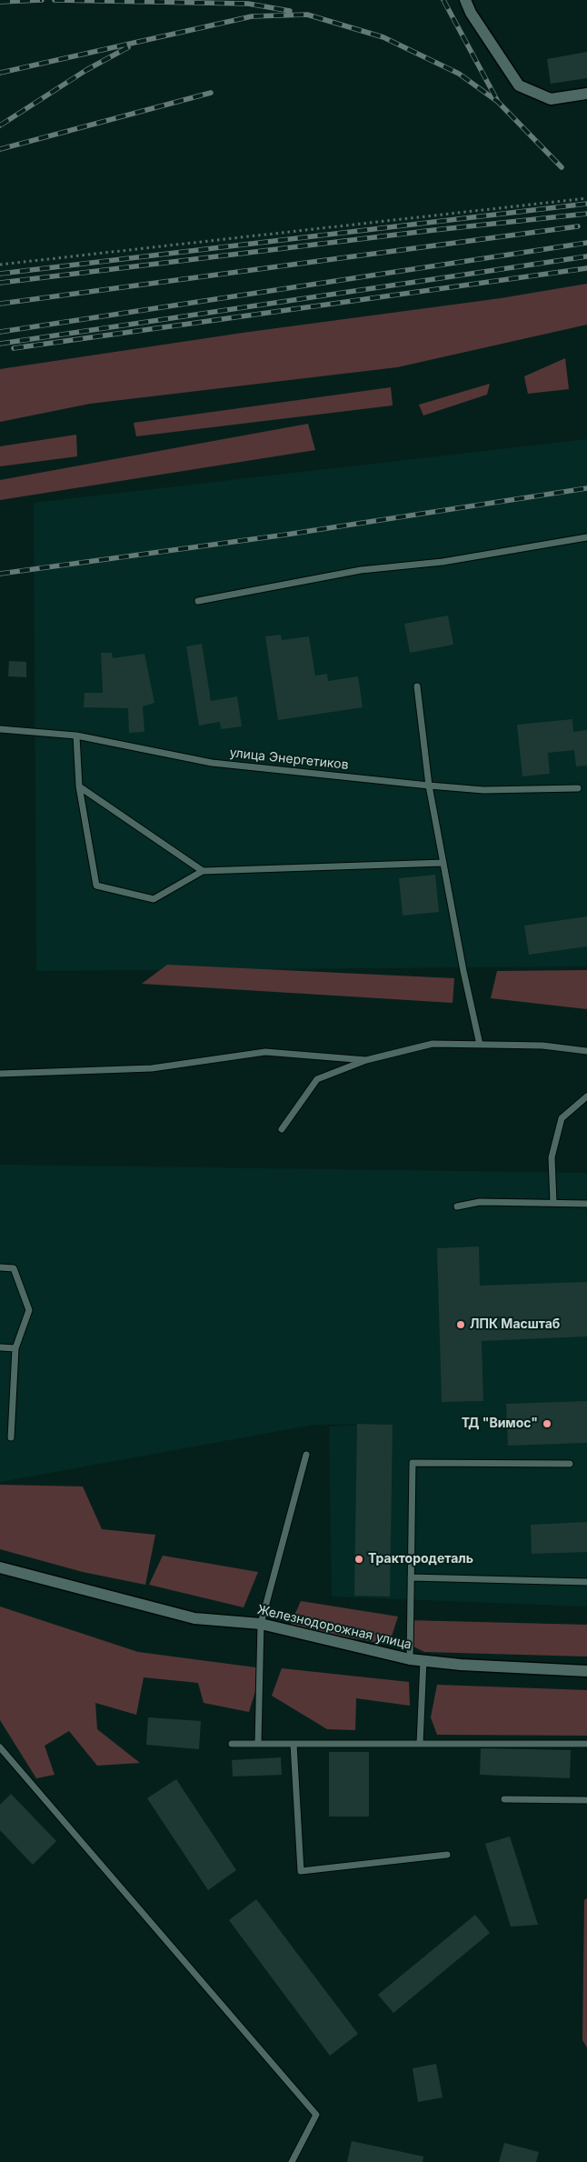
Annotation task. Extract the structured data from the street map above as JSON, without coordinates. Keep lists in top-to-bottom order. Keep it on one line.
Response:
{"streets":{"street":["Железнодорожная улица"],"lane":["улица Энергетиков"]},"places":["ЛПК Масштаб","ТД \"Вимос\"","Трактородеталь"]}
